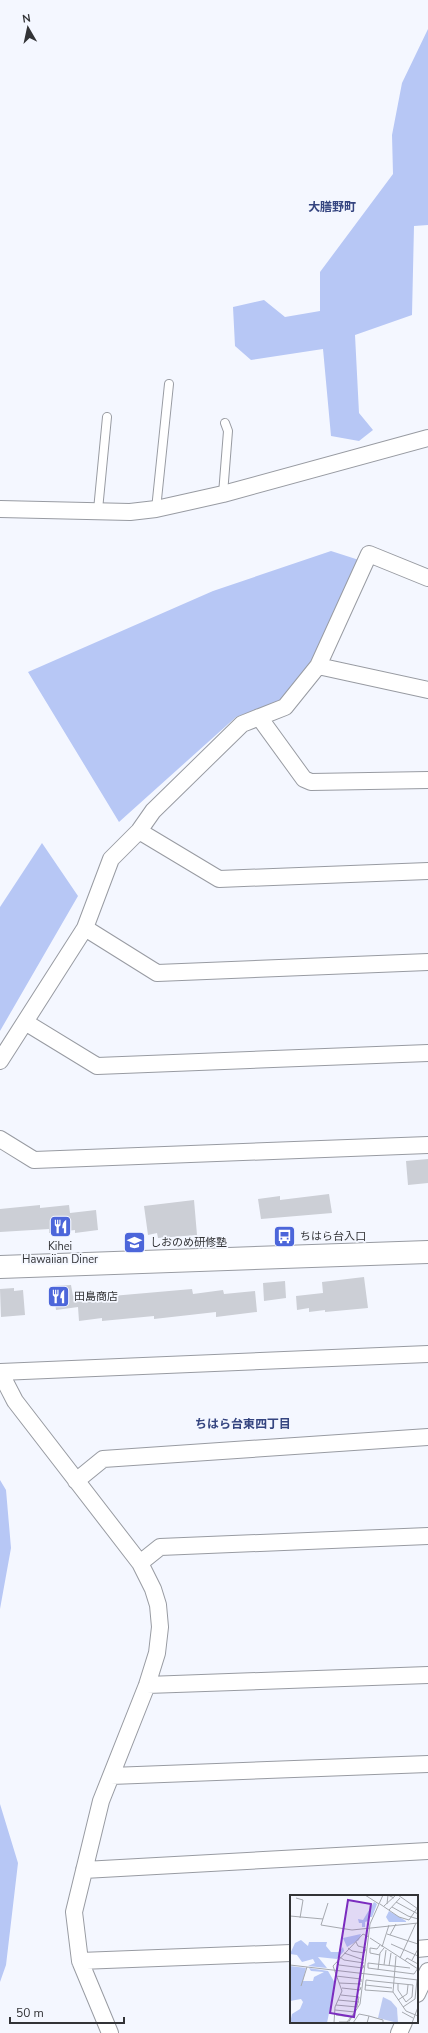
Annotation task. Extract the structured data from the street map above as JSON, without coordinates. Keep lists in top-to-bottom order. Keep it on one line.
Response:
{"districts":["大膳野町","ちはら台東四丁目"],"places":{"restaurant":["Kihei Hawaiian Diner","田島商店"],"bus stop":["ちはら台入口"],"school or university":["しおのめ研修塾"]},"scale_bar":"50 m","north":"top"}
